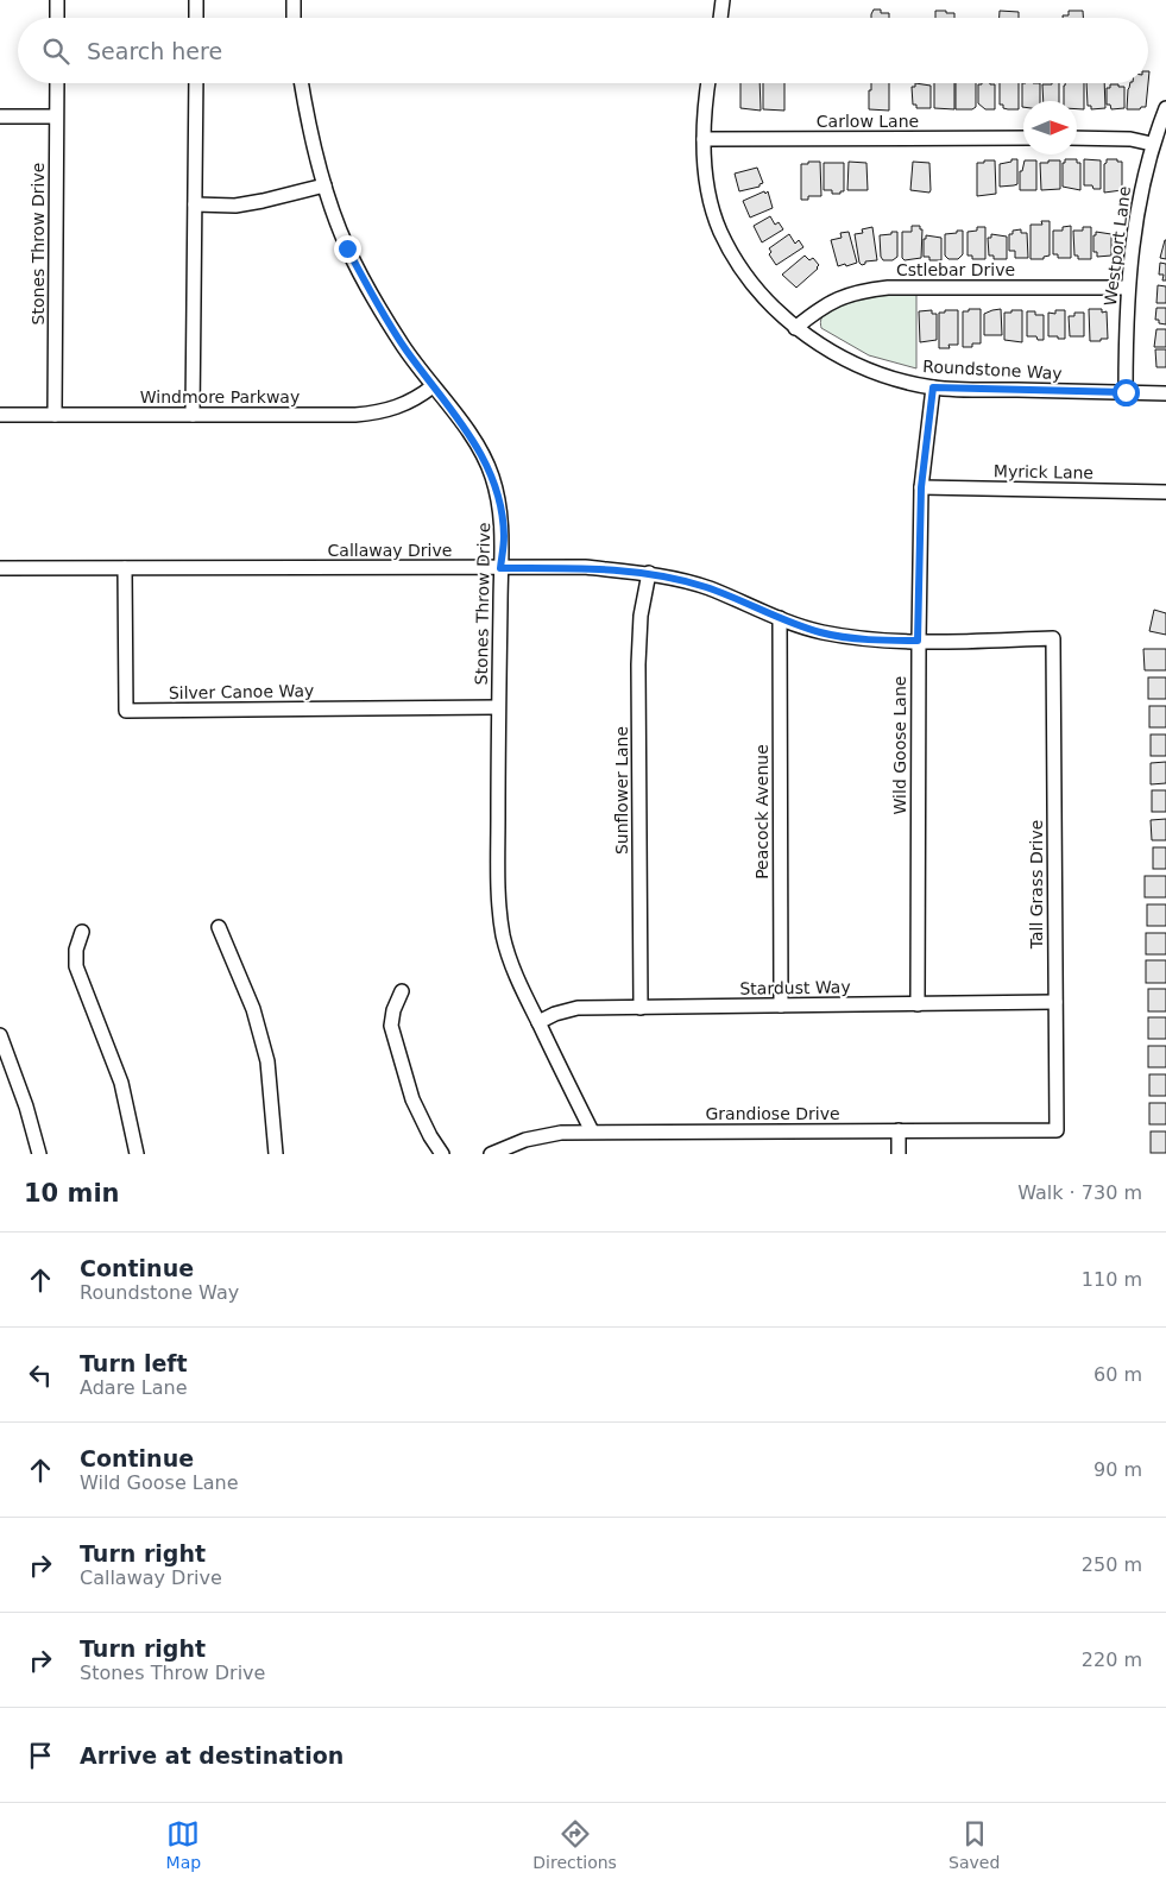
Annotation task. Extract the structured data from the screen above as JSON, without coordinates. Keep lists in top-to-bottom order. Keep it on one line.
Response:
{"streets":{"street":["Carlow Lane","Stones Throw Drive","Westport Lane","Cstlebar Drive","Roundstone Way","Windmore Parkway","Myrick Lane","Callaway Drive","Silver Canoe Way","Wild Goose Lane","Sunflower Lane","Peacock Avenue","Tall Grass Drive","Stardust Way","Grandiose Drive"]},"crossings":[["Carlow Lane","Roundstone Way"],["Stones Throw Drive","Windmore Parkway"],["Stones Throw Drive","Callaway Drive"],["Stones Throw Drive","Silver Canoe Way"],["Stones Throw Drive","Stardust Way"],["Stones Throw Drive","Grandiose Drive"],["Westport Lane","Cstlebar Drive"],["Westport Lane","Roundstone Way"],["Cstlebar Drive","Roundstone Way"],["Roundstone Way","Wild Goose Lane"],["Myrick Lane","Wild Goose Lane"],["Callaway Drive","Silver Canoe Way"],["Callaway Drive","Wild Goose Lane"],["Callaway Drive","Sunflower Lane"],["Callaway Drive","Peacock Avenue"],["Callaway Drive","Tall Grass Drive"],["Wild Goose Lane","Stardust Way"],["Sunflower Lane","Stardust Way"],["Peacock Avenue","Stardust Way"],["Tall Grass Drive","Stardust Way"],["Tall Grass Drive","Grandiose Drive"]],"north":"right","page":{"search":"Search here","heading":["10 min","Walk · 730 m"],"list":[["Continue","Roundstone Way","110 m"],["Turn left","Adare Lane","60 m"],["Continue","Wild Goose Lane","90 m"],["Turn right","Callaway Drive","250 m"],["Turn right","Stones Throw Drive","220 m"],"Arrive at destination"],"nav":["Map","Directions","Saved"]}}
